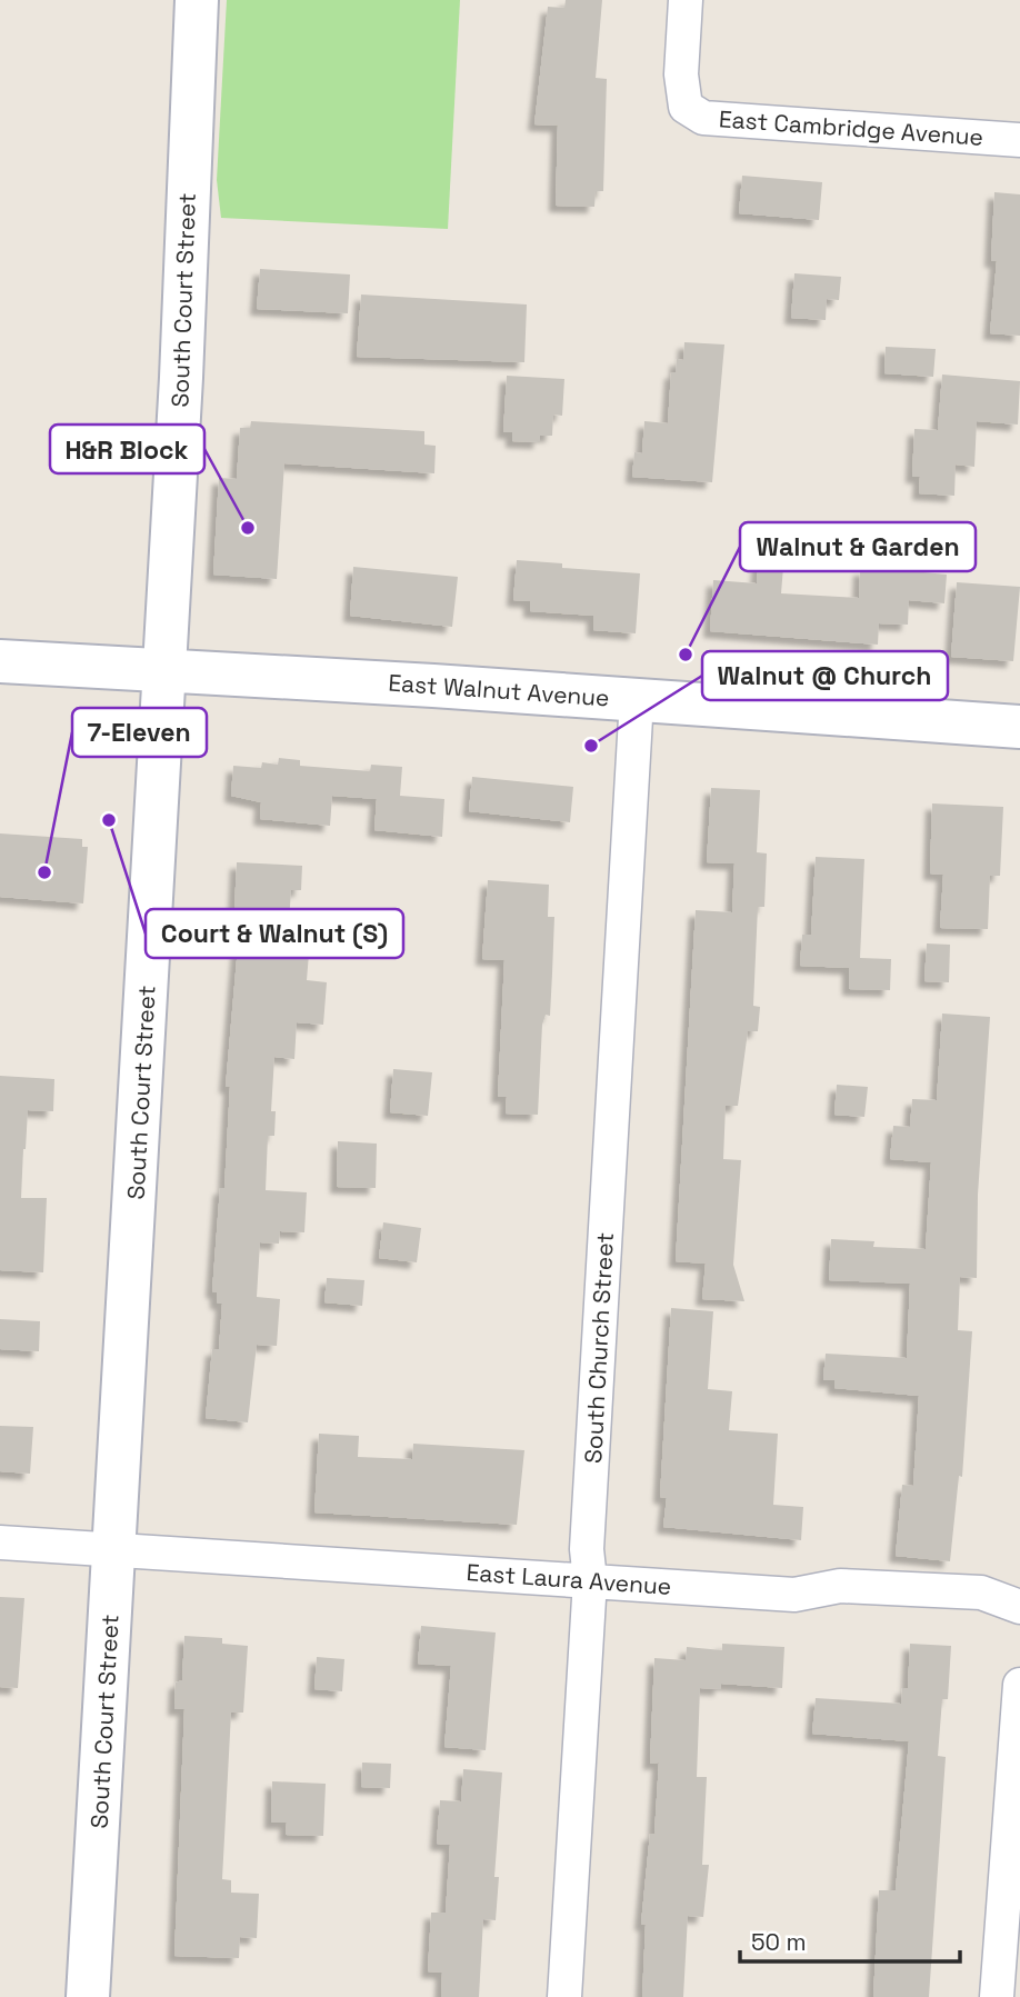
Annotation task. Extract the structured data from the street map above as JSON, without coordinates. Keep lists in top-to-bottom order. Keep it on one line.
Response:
{"streets":{"street":["East Cambridge Avenue","South Court Street","East Walnut Avenue","South Church Street","East Laura Avenue"]},"crossings":[["South Court Street","East Walnut Avenue"],["South Court Street","East Laura Avenue"],["East Walnut Avenue","South Church Street"],["South Church Street","East Laura Avenue"]],"places":["H&R Block","Walnut & Garden","Walnut @ Church","Court & Walnut (S)","7-Eleven"],"scale_bar":"50 m"}
